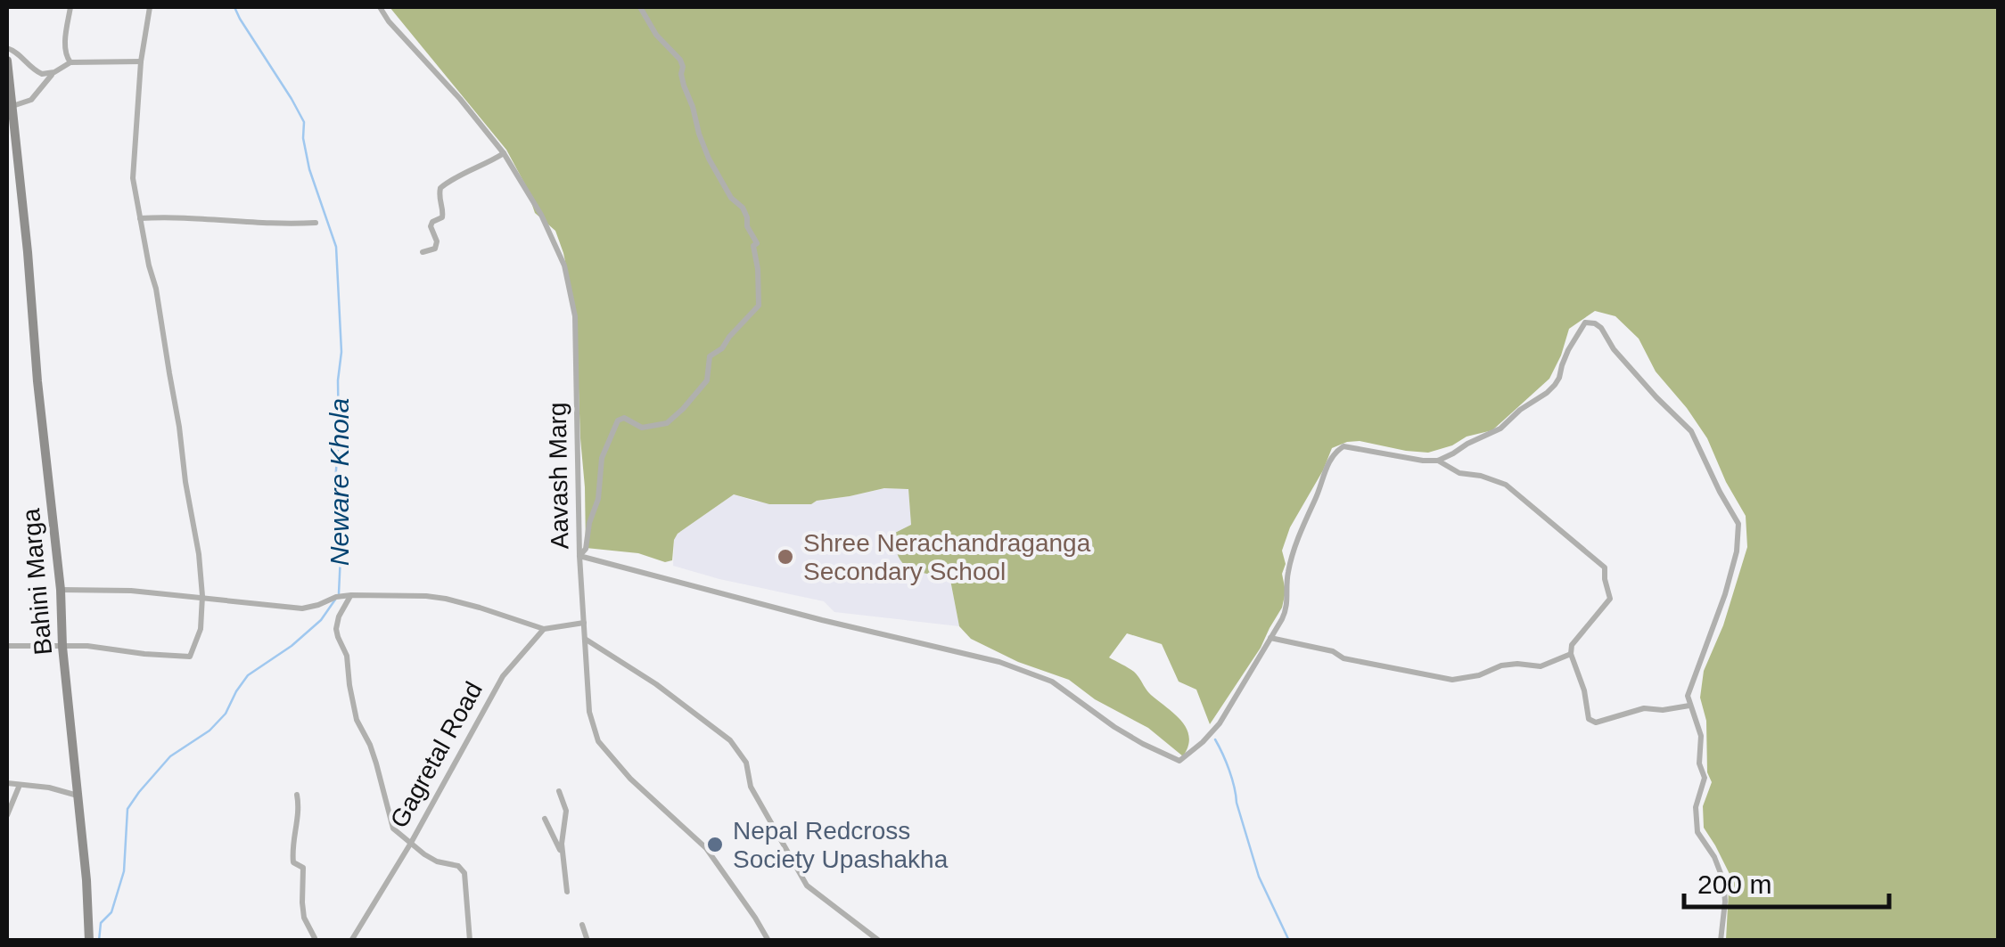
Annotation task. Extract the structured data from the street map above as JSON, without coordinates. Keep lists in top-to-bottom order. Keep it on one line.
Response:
{"streets":{"street":["Aavash Marg","Bahini Marga","Gagretal Road"]},"water":["Neware Khola"],"places":["Shree Nerachandraganga Secondary School","Nepal Redcross Society Upashakha"],"scale_bar":"200 m"}
